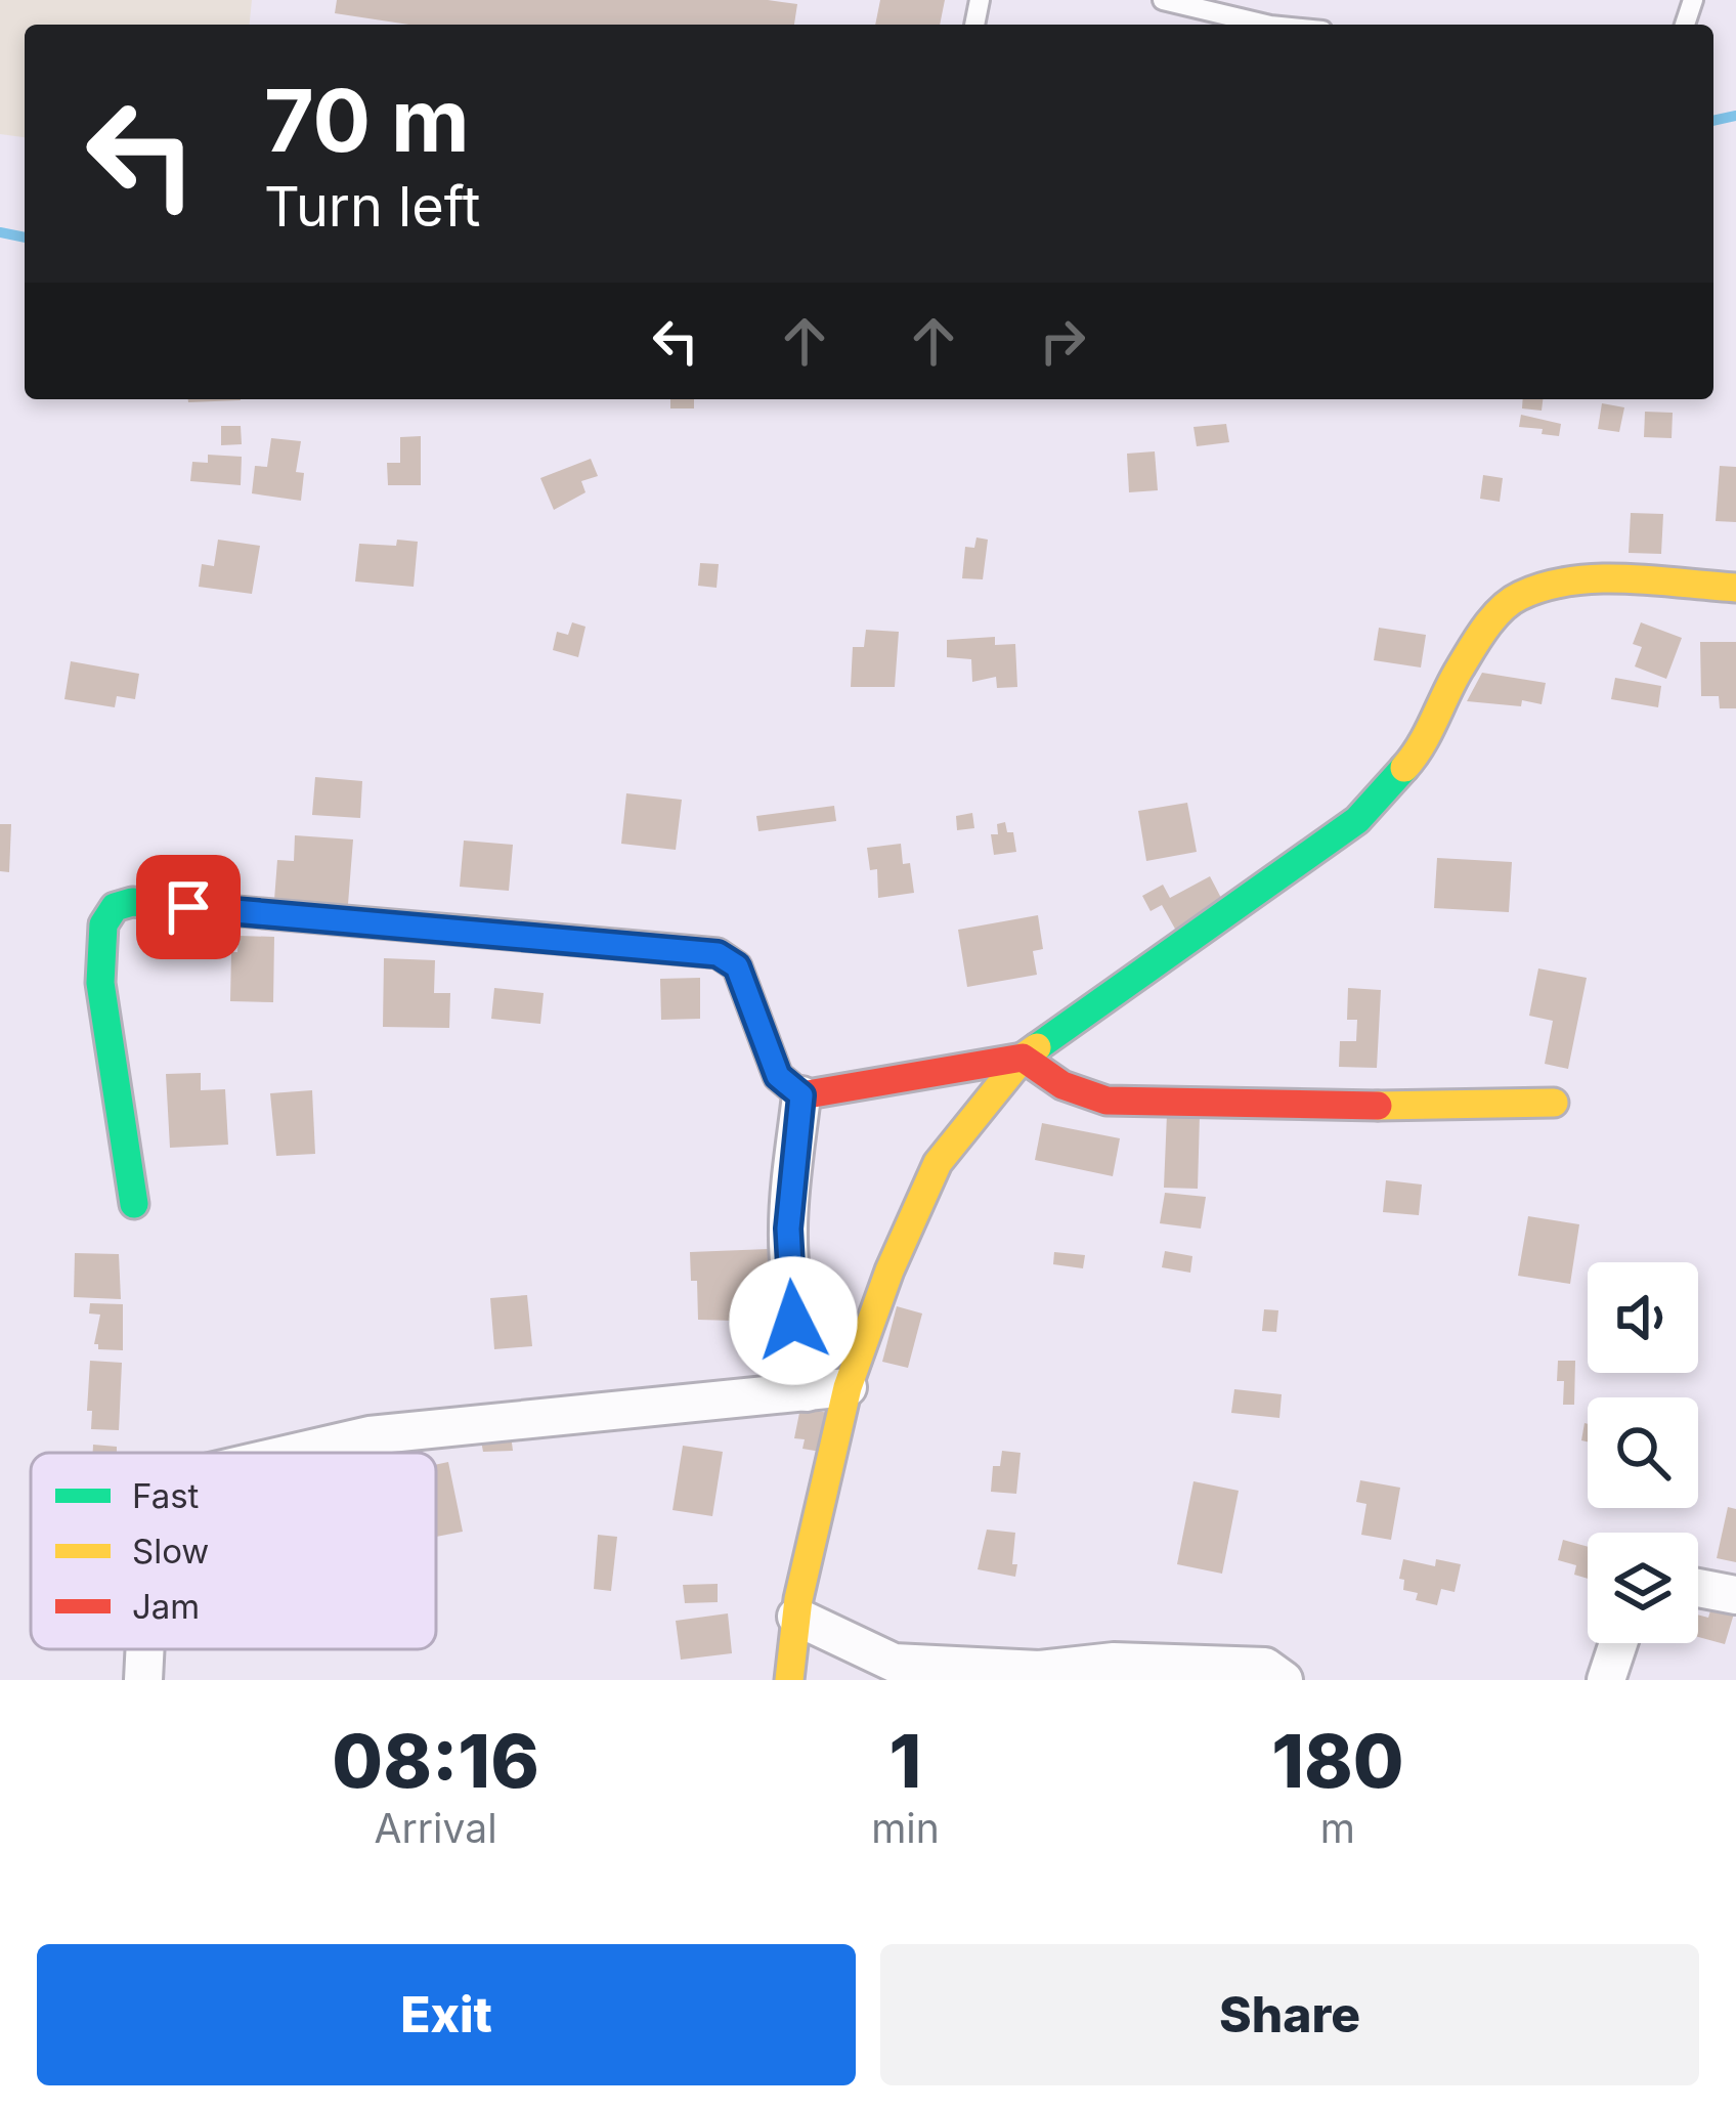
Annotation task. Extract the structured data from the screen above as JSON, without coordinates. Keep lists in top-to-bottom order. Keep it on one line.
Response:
{"legend":["Fast","Slow","Jam"],"page":{"turn":["70 m","Turn left"],"eta":["08:16","Arrival","1","min","180","m"],"buttons":["Exit","Share"]}}
